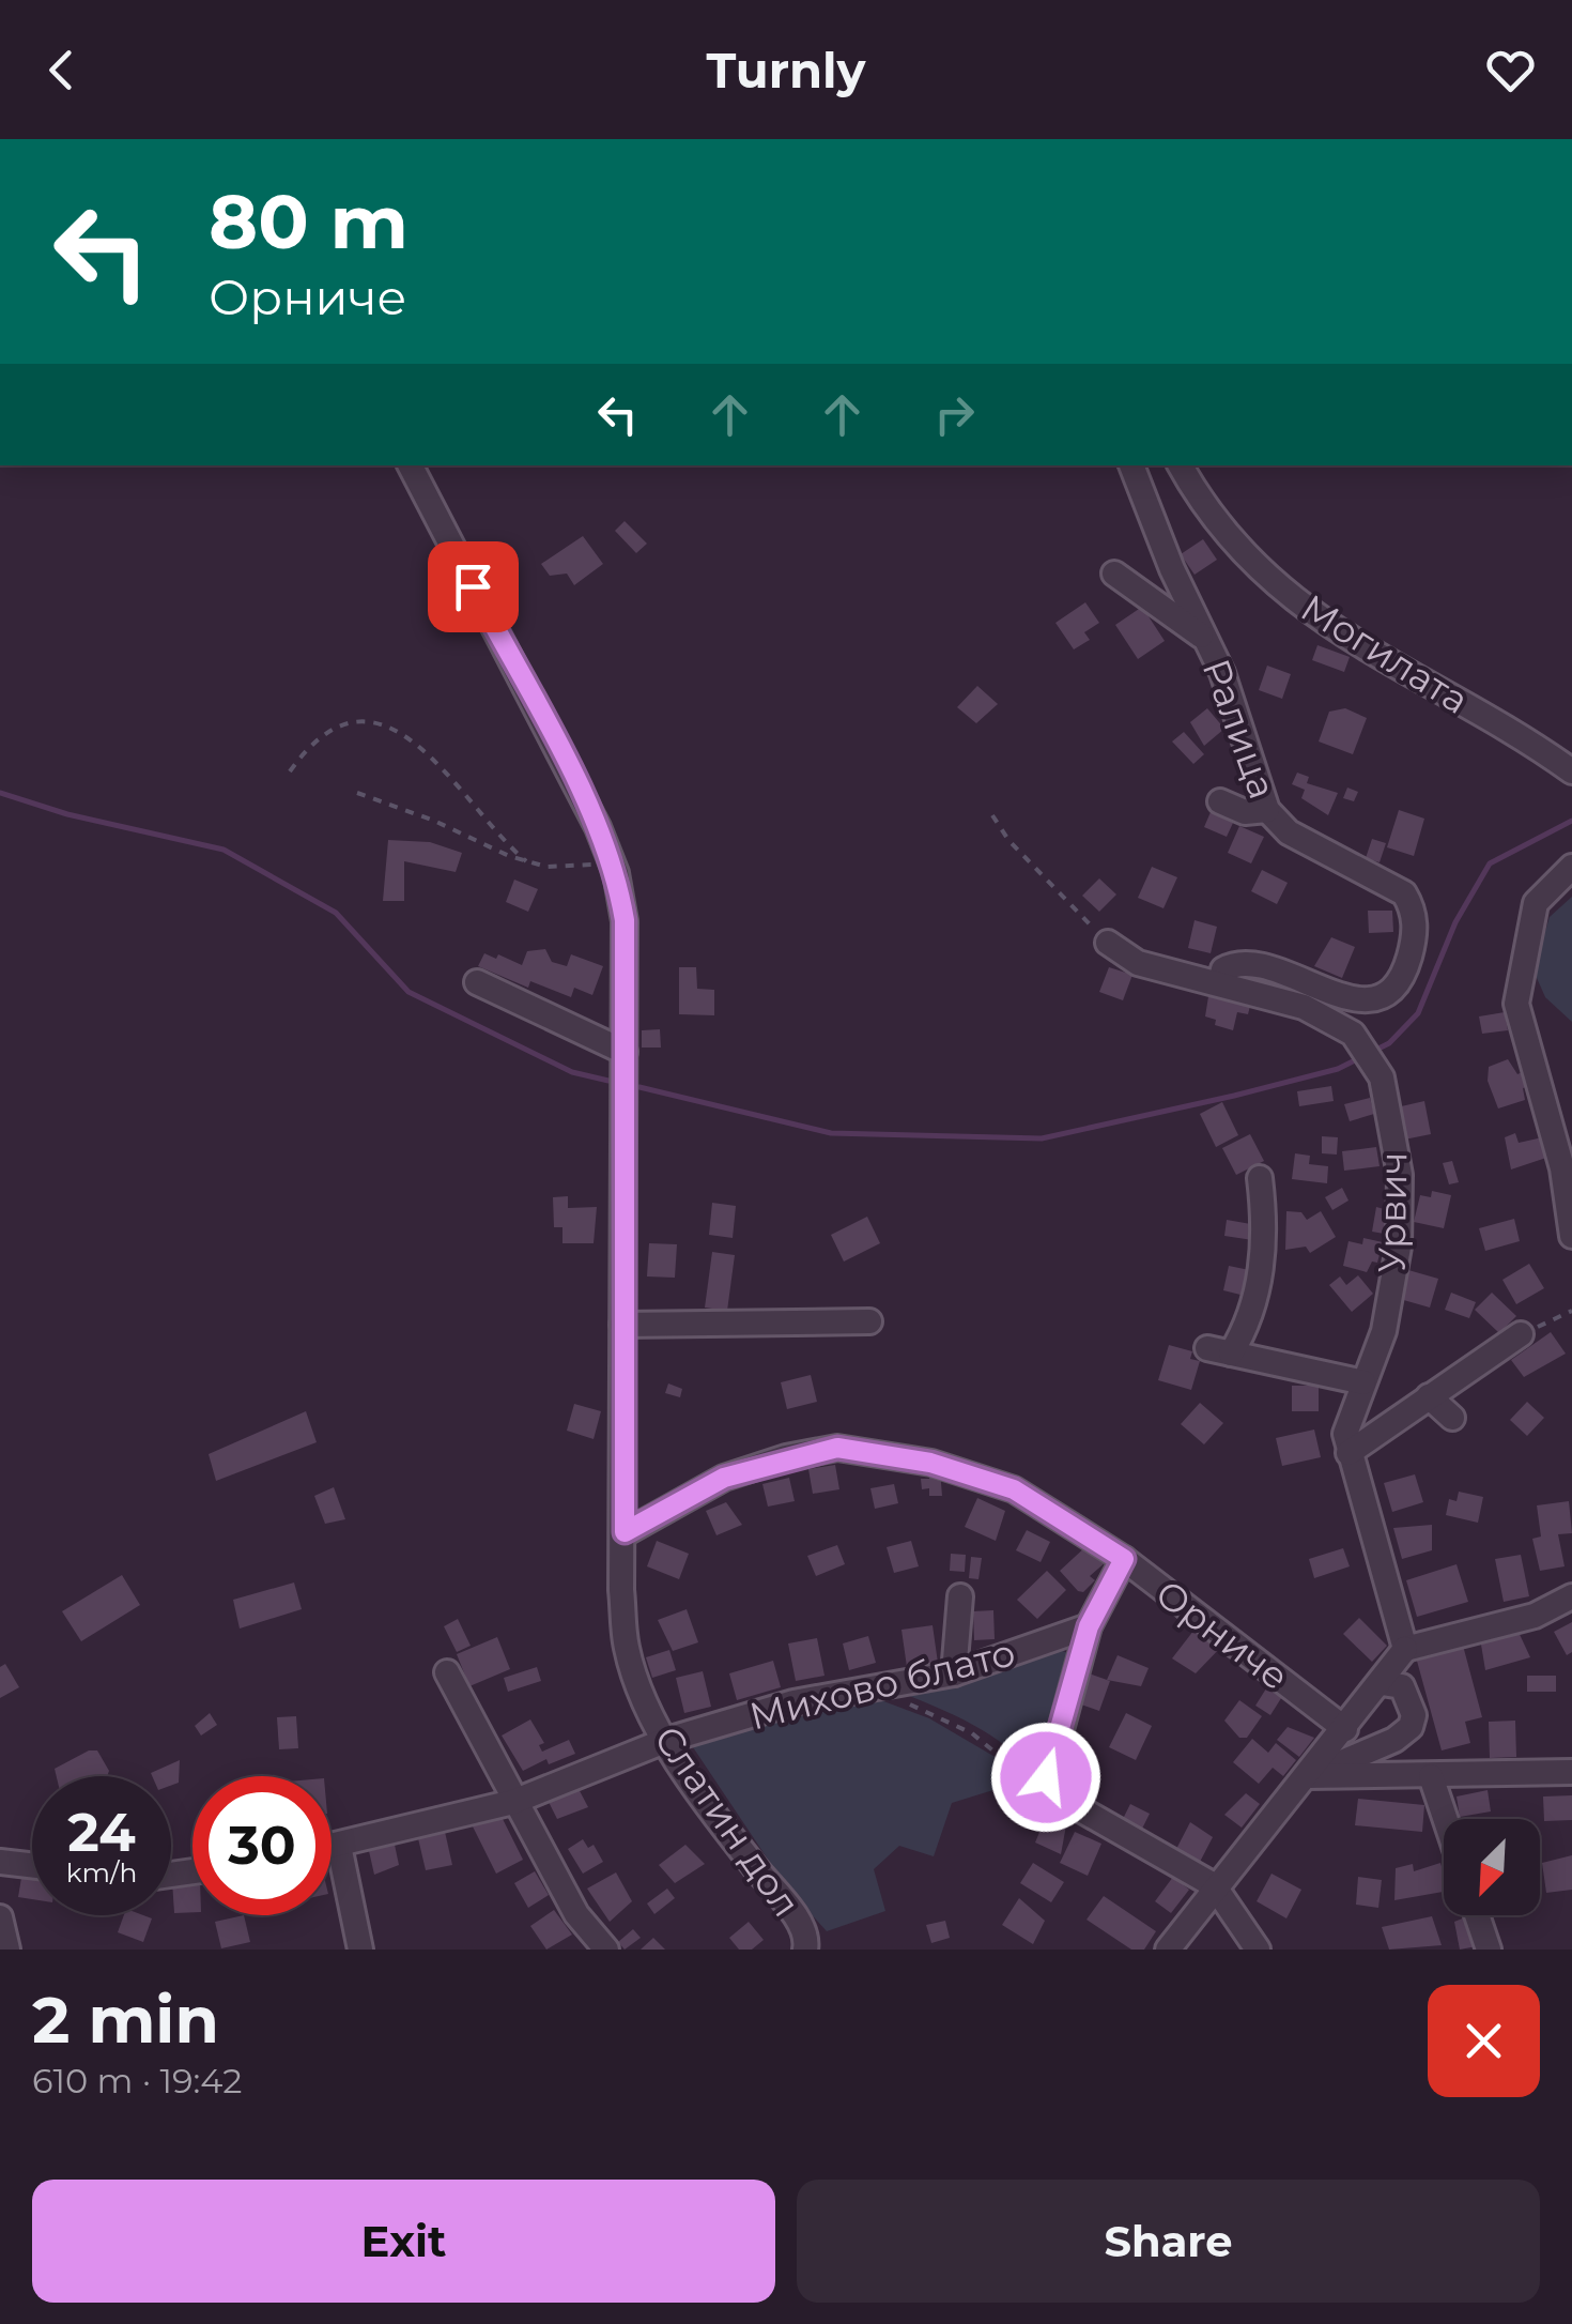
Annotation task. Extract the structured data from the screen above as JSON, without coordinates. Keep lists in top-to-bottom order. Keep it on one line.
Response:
{"streets":{"street":["Могилата","Ралица","Урвич","Орниче","Михово блато","Слатин дол"]},"crossings":[["Ралица","Урвич"],["Орниче","Слатин дол"],["Михово блато","Слатин дол"]],"north":"bottom left","page":{"header":"Turnly","turn":["80 m","Орниче"],"speed":"24 km/h","limit":"30","heading":["2 min","610 m · 19:42"],"buttons":["Exit","Share"]}}
